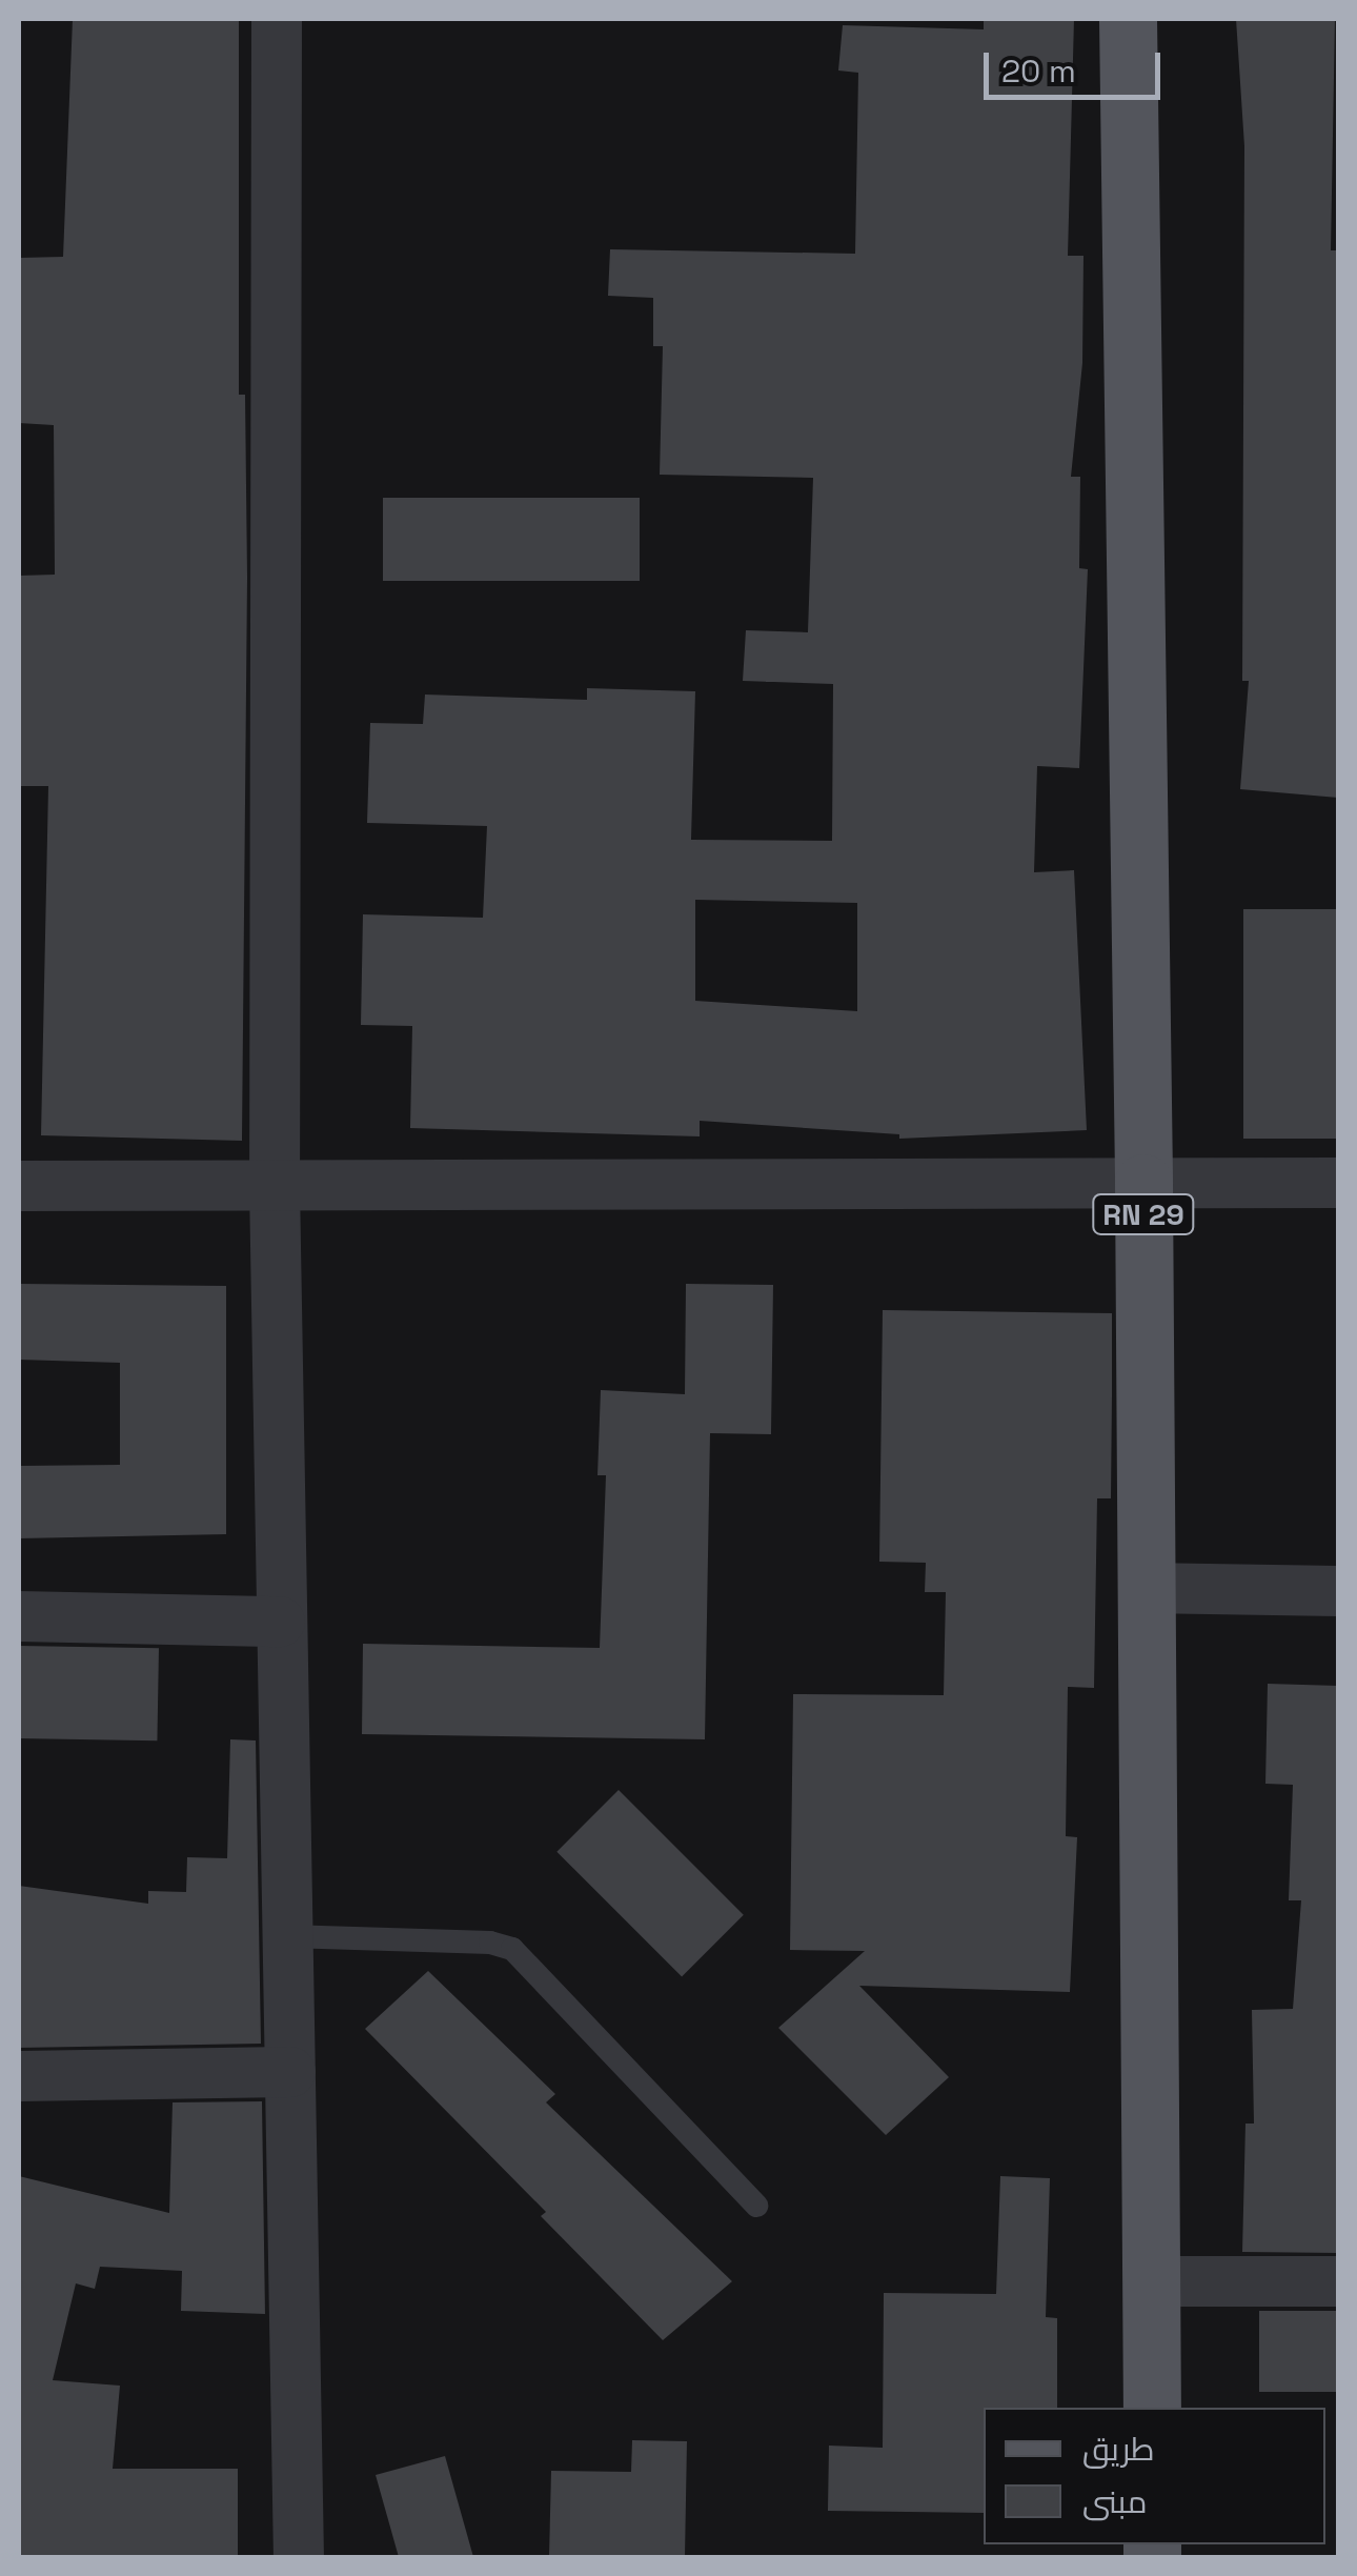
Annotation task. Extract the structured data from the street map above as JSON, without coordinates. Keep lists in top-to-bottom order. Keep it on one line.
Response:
{"streets":{"main road":["RN 29"]},"legend":["طريق","مبنى"],"scale_bar":"20 m"}
